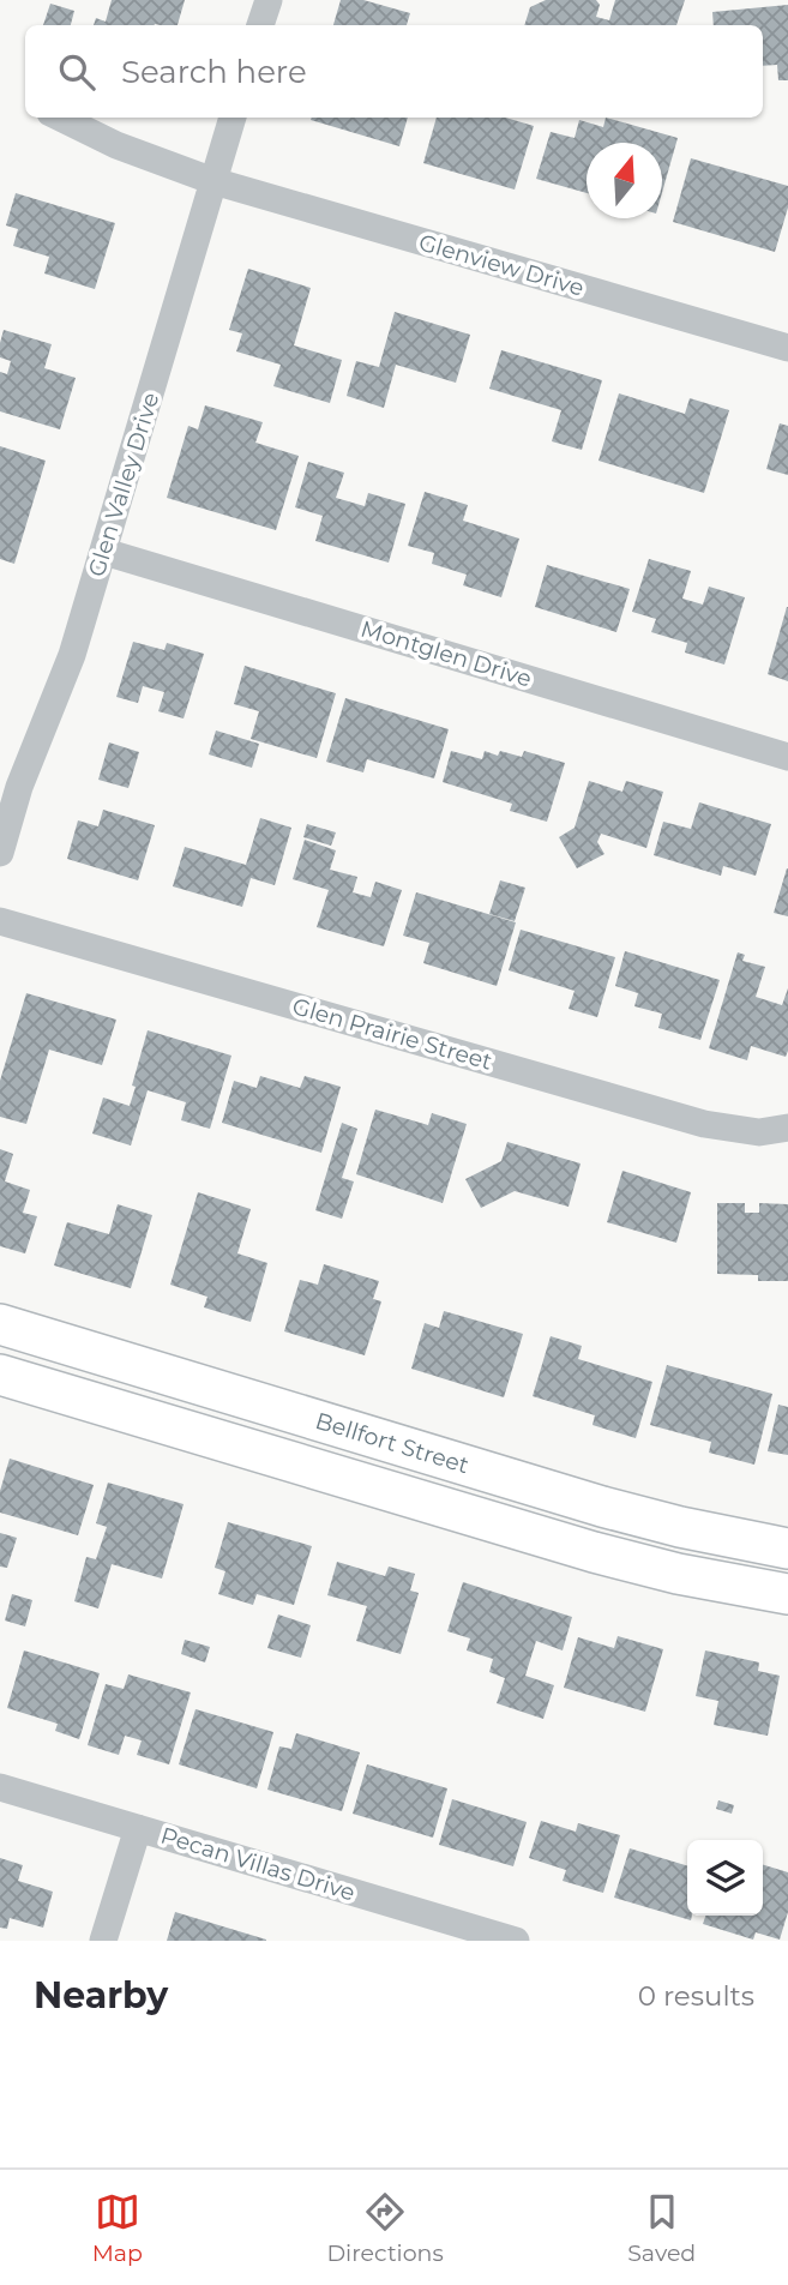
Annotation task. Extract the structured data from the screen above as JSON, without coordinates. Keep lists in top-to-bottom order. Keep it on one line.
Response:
{"streets":{"main road":["Bellfort Street"],"street":["Glenview Drive","Glen Valley Drive","Montglen Drive","Glen Prairie Street","Pecan Villas Drive"]},"crossings":[["Glenview Drive","Glen Valley Drive"],["Glen Valley Drive","Montglen Drive"]],"north":"top","page":{"search":"Search here","heading":["Nearby","0 results"],"nav":["Map","Directions","Saved"]}}
